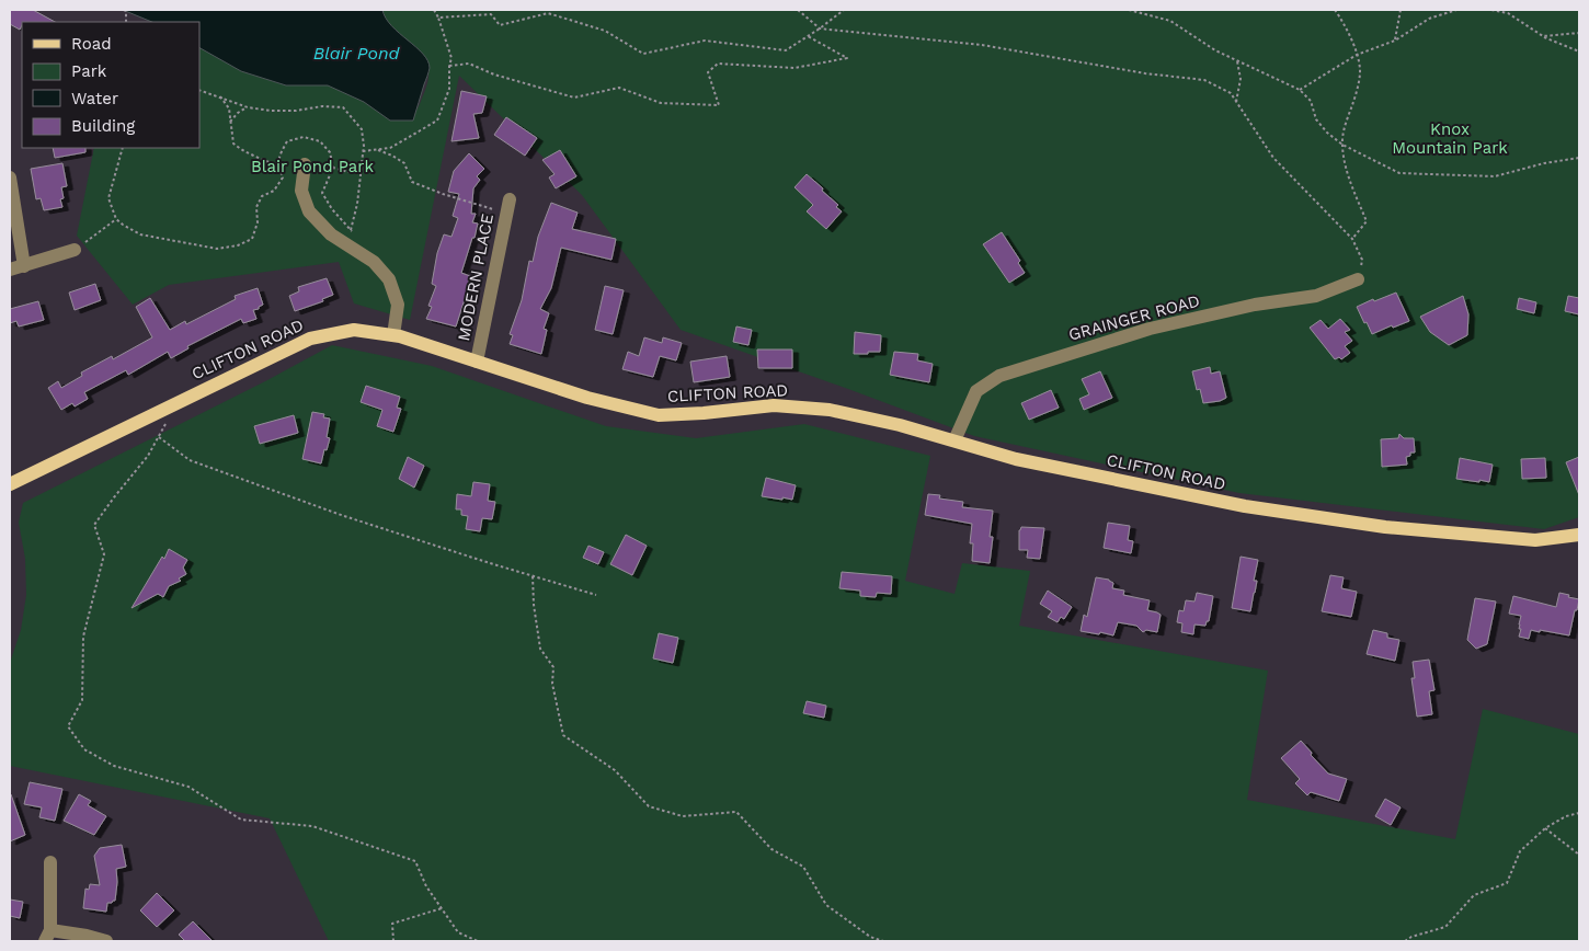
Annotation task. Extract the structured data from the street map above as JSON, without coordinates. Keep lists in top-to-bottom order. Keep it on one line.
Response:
{"streets":{"main road":["CLIFTON ROAD"],"street":["MODERN PLACE","GRAINGER ROAD"]},"crossings":[["MODERN PLACE","CLIFTON ROAD"],["GRAINGER ROAD","CLIFTON ROAD"]],"water":["Blair Pond"],"parks":["Knox Mountain Park","Blair Pond Park"],"legend":["Road","Park","Water","Building"]}
